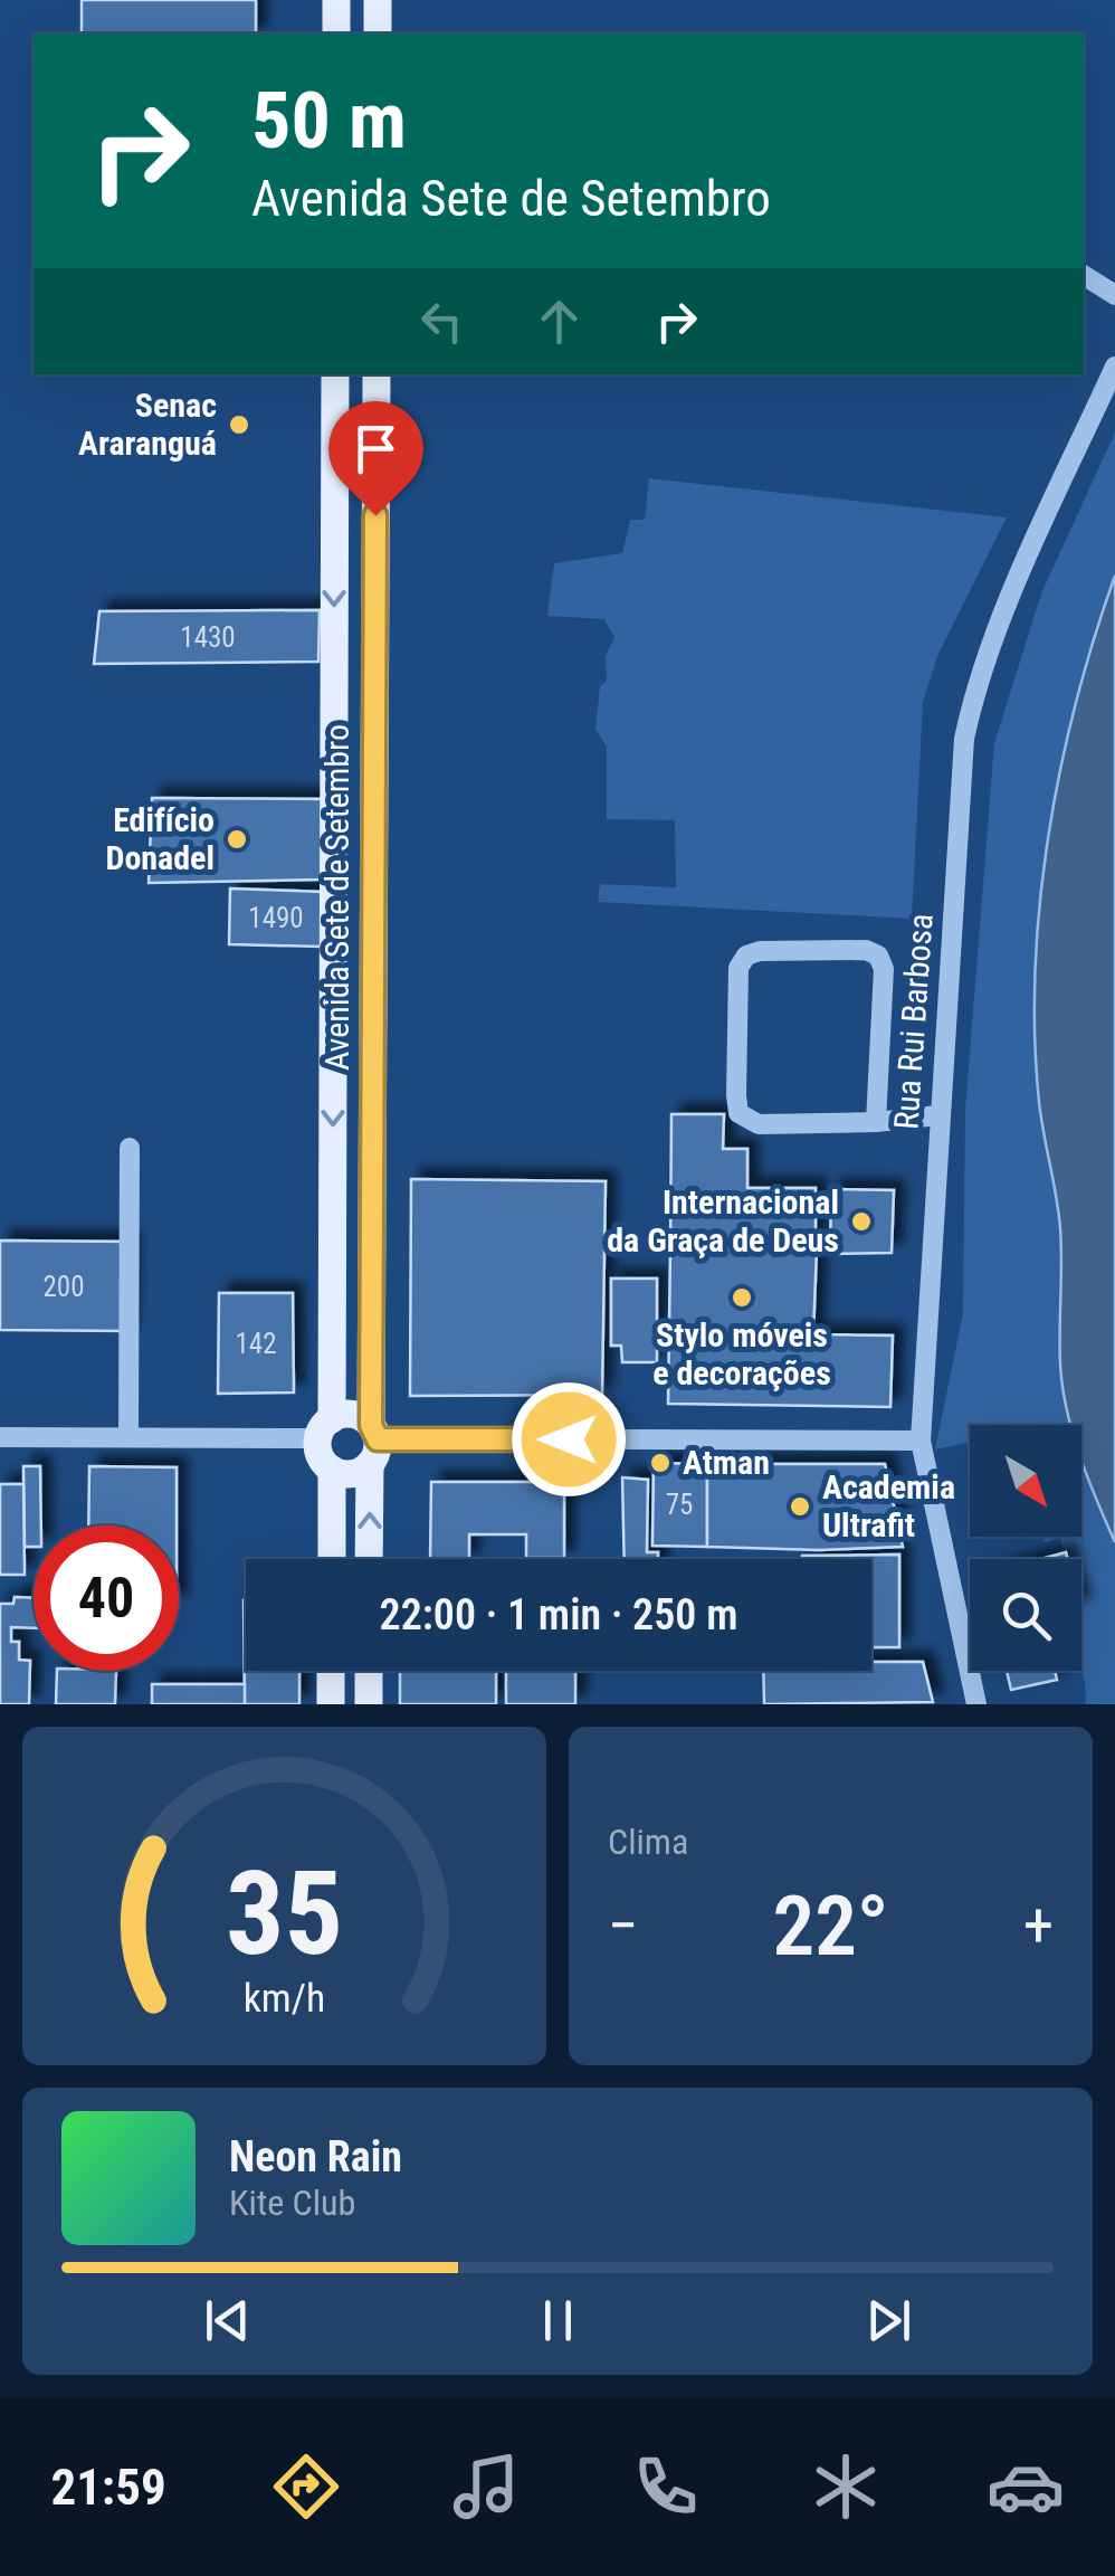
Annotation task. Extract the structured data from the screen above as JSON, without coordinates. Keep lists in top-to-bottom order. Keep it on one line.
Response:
{"streets":{"main road":["Avenida Sete de Setembro"],"street":["Rua Rui Barbosa"]},"places":["Senac Araranguá","Edifício Donadel","Internacional da Graça de Deus","Stylo móveis e decorações","Atman","Academia Ultrafit"],"house_numbers":["1430","1490","200","142","75"],"north":"bottom right","page":{"turn":["50 m","Avenida Sete de Setembro"],"limit":"40","trip":"22:00 · 1 min · 250 m","tile":"Clima","heat":["−","22°","+"],"song":["Neon Rain","Kite Club"],"tabs":"21:59","gauge":["35","km/h"]}}
